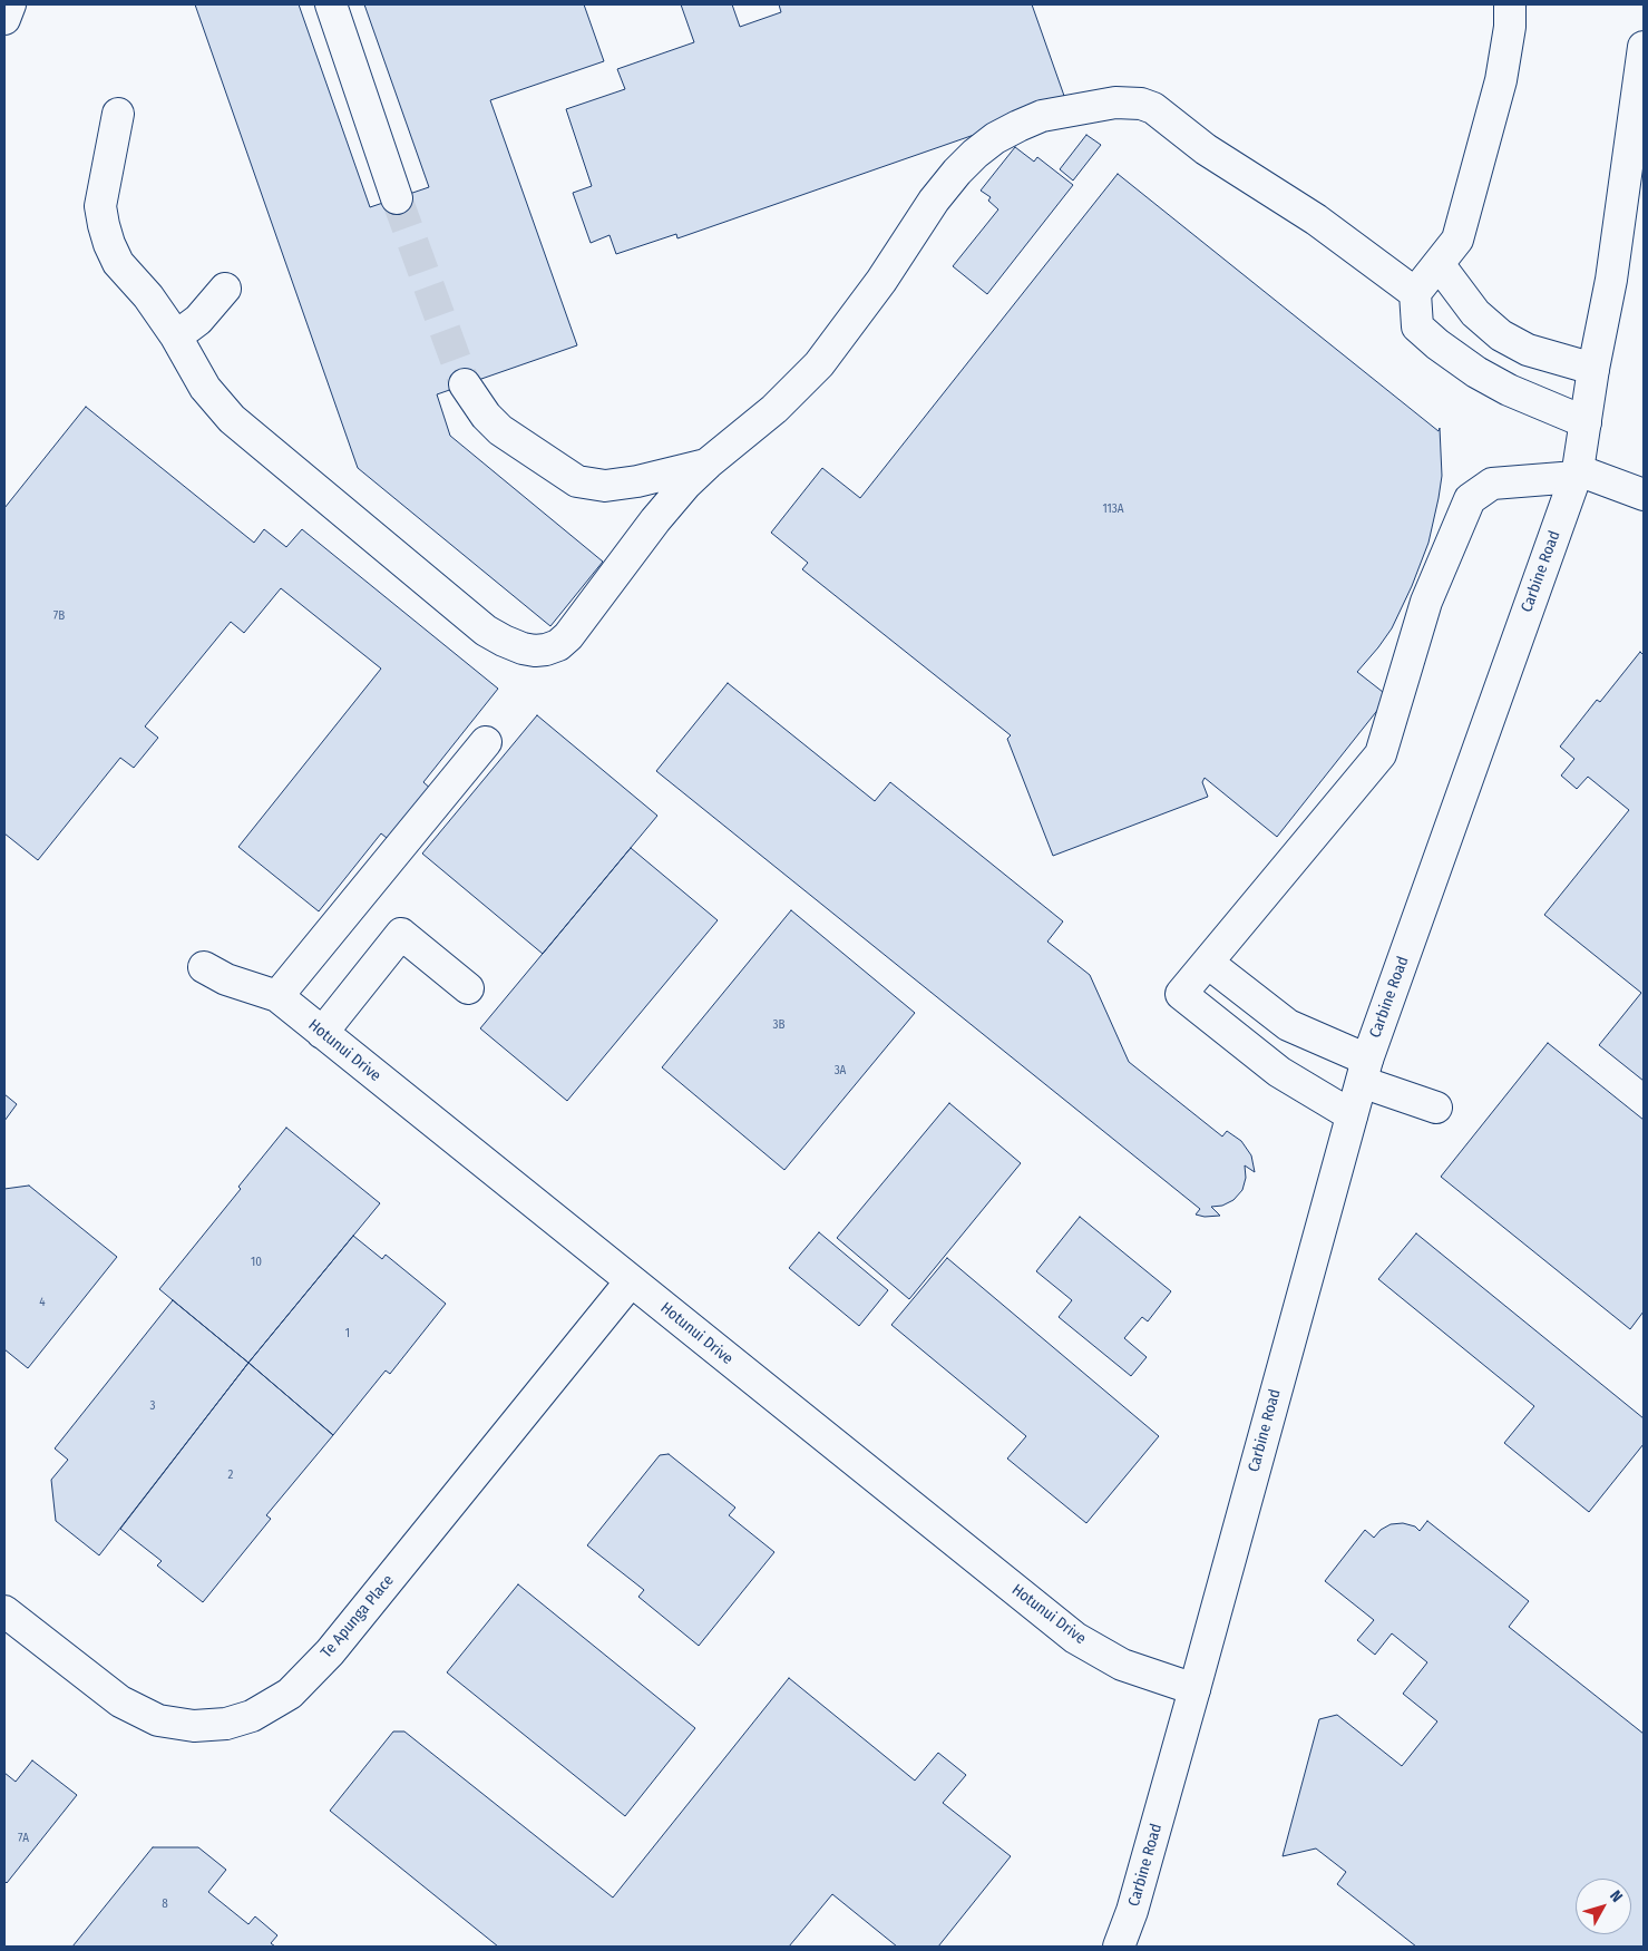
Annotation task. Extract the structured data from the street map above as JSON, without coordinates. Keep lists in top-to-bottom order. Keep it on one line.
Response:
{"streets":{"main road":["Carbine Road","Hotunui Drive","Te Apunga Place"]},"crossings":[["Carbine Road","Hotunui Drive"],["Hotunui Drive","Te Apunga Place"]],"house_numbers":["113A","7B","3B","3A","10","4","1","3","2","7A","8"],"north":"top right"}
